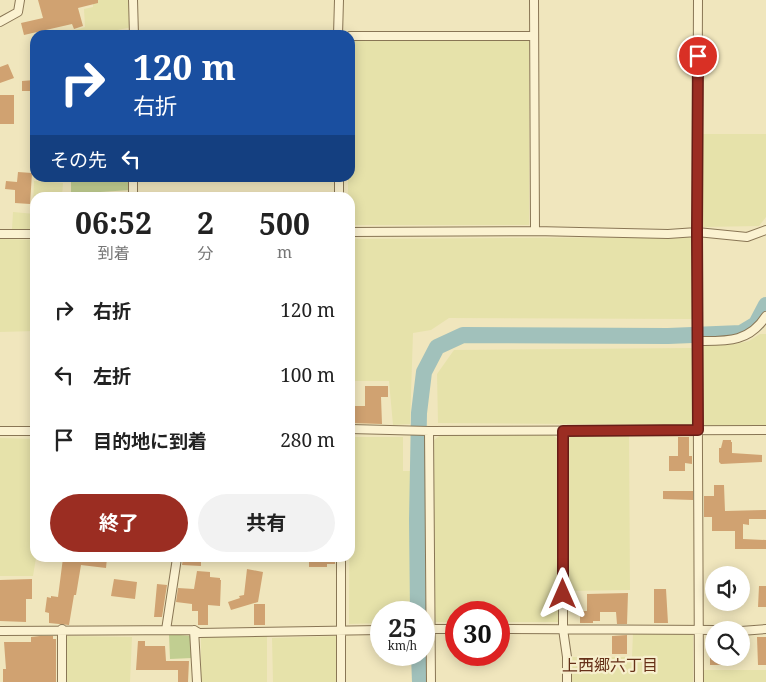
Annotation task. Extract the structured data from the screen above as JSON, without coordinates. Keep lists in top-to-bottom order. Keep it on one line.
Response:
{"districts":["上西郷六丁目"],"page":{"turn":["120 m","右折"],"then":"その先","eta":["06:52","到着","2","分","500","m"],"list":[{"name":"右折","value":"120 m"},{"name":"左折","value":"100 m"},{"name":"目的地に到着","value":"280 m"}],"buttons":["終了","共有"],"speed":"25 km/h","limit":"30"}}
